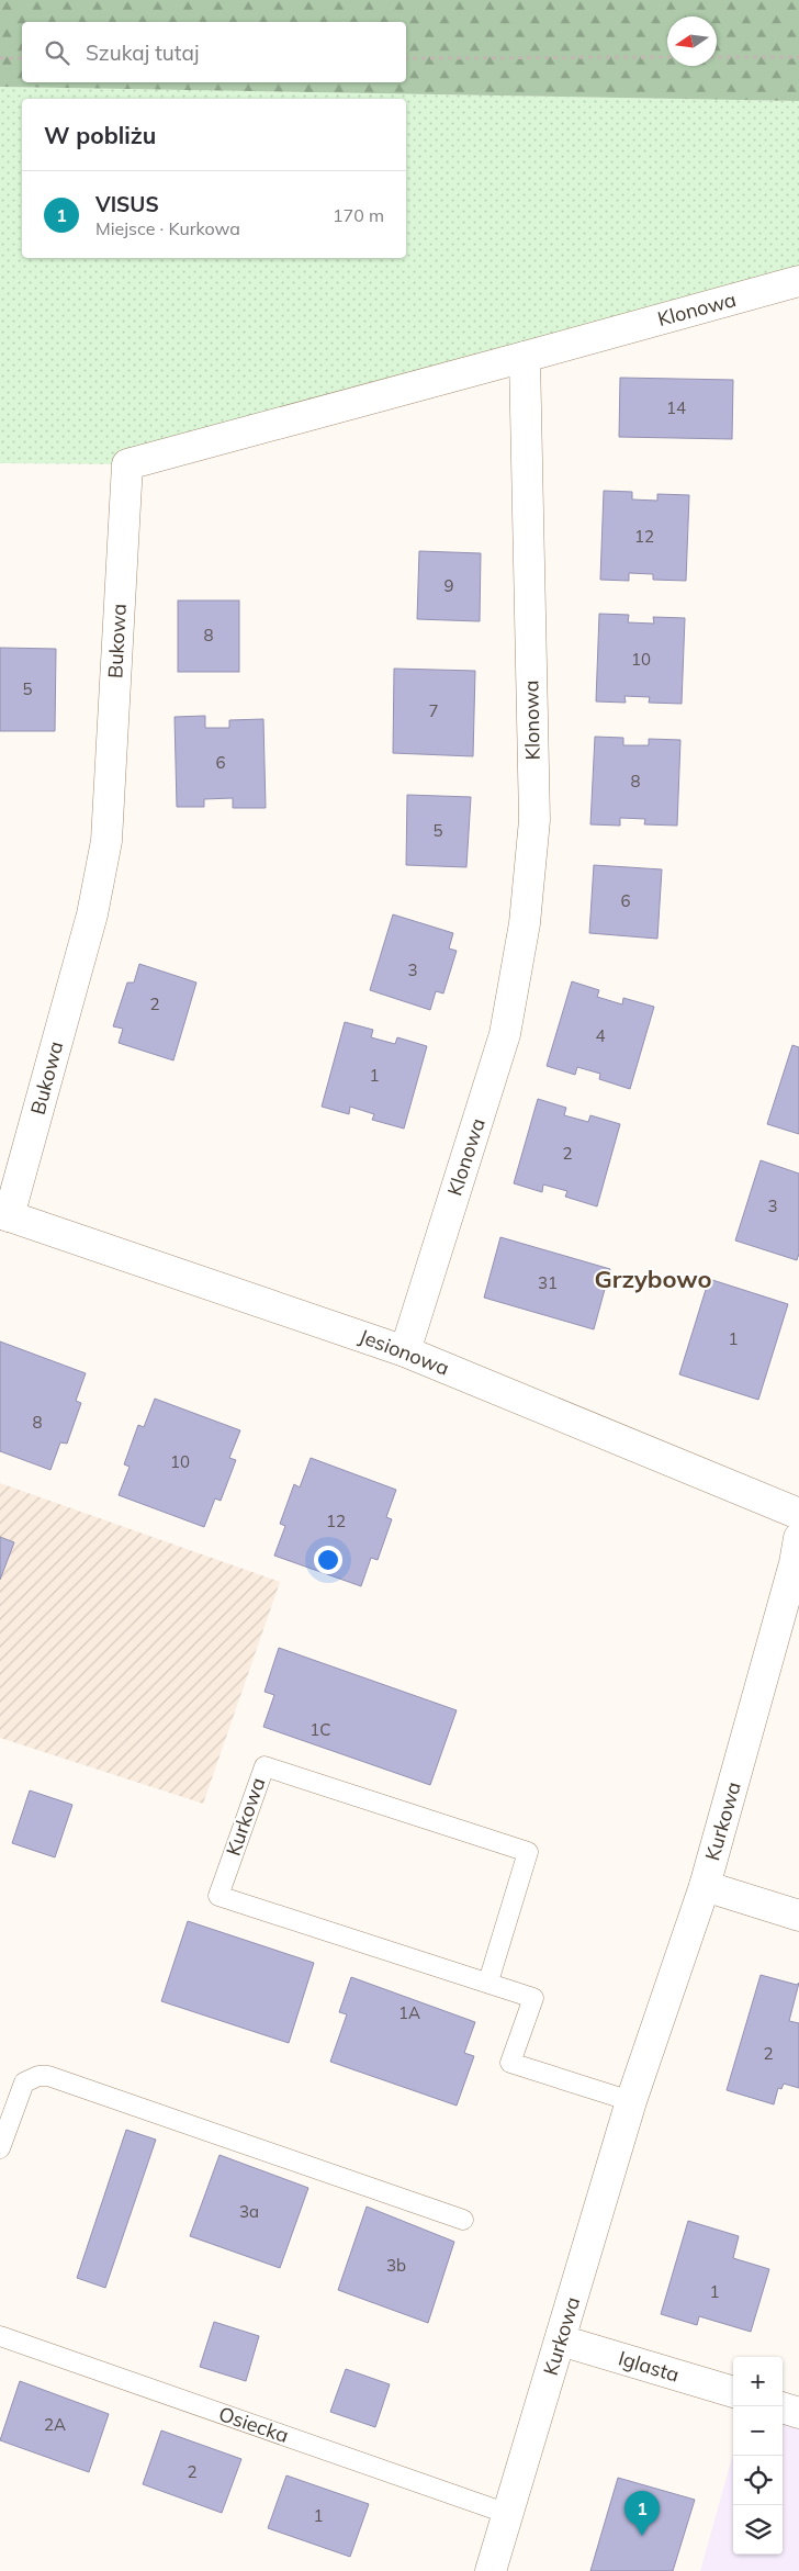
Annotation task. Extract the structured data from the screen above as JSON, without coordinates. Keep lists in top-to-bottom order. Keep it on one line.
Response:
{"streets":{"street":["Klonowa","Bukowa","Jesionowa","Kurkowa","Iglasta"],"lane":["Osiecka"]},"crossings":[["Klonowa","Bukowa"],["Klonowa","Jesionowa"],["Bukowa","Jesionowa"],["Kurkowa","Iglasta"],["Kurkowa","Osiecka"]],"districts":["Grzybowo"],"house_numbers":["14","12","9","8","10","5","7","6","8","5","6","3","2","4","1","2","3","31","1","8","10","12","1C","1A","2","3a","3b","1","2A","2","1"],"north":"left","page":{"search":"Szukaj tutaj","heading":"W pobliżu","list":[{"mark":"1","name":"VISUS","note":"Miejsce · Kurkowa","value":"170 m"}],"map_buttons":["+","−"],"pins":"1"}}
